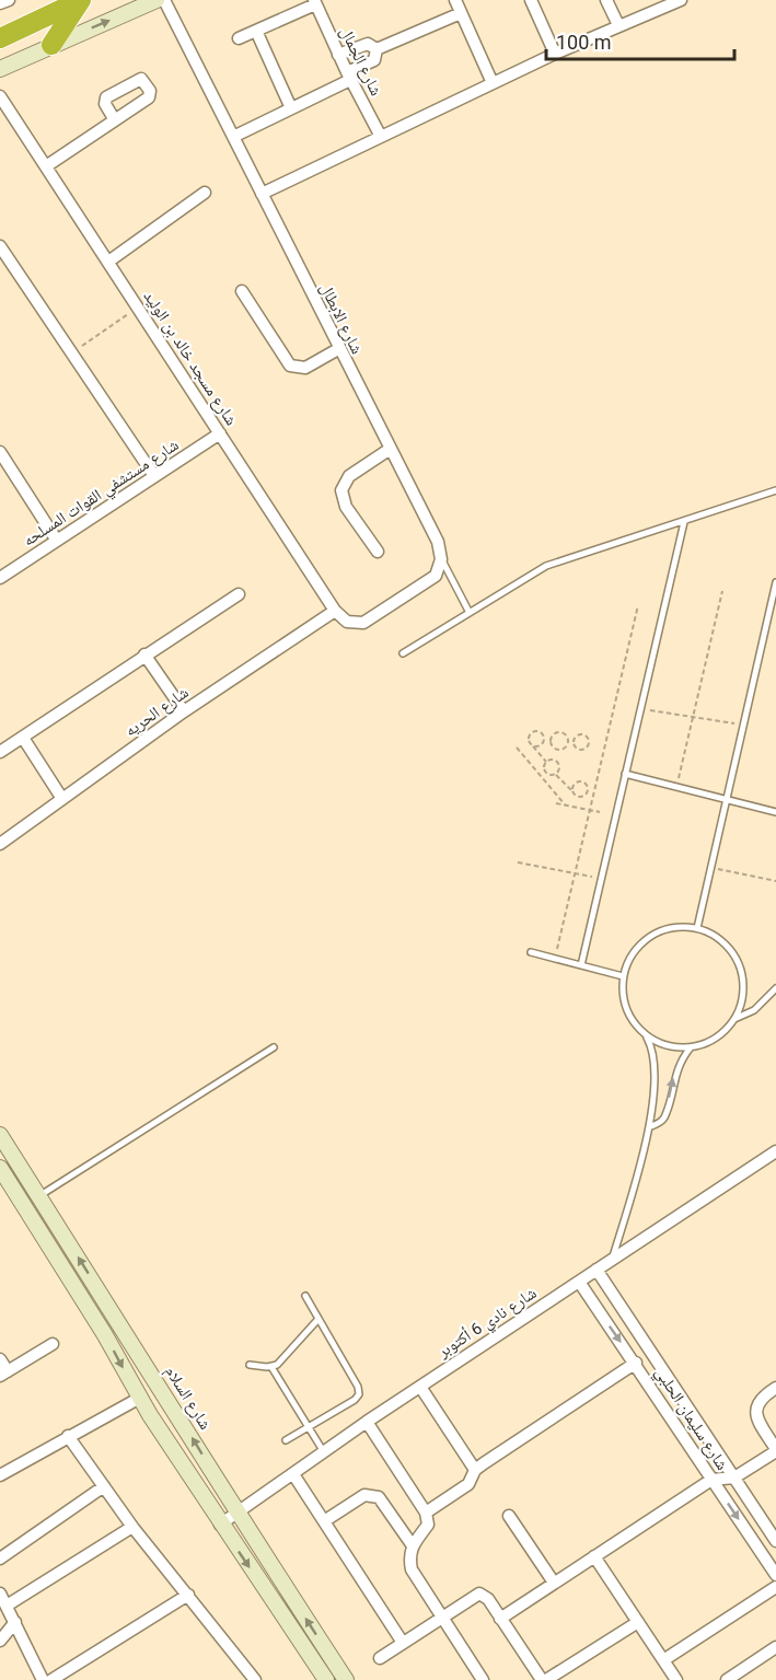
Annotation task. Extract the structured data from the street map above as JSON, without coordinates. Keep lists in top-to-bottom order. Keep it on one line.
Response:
{"streets":{"street":["شارع الجمال","شارع الابطال","شارع مسجد خالد بن الوليد","شارع مستشفي القوات المسلحه","شارع الحريه","شارع نادي 6 أكتوبر","شارع السلام","شارع سليمان الحلبي"]},"crossings":[["شارع مسجد خالد بن الوليد","شارع مستشفي القوات المسلحه"],["شارع مسجد خالد بن الوليد","شارع الحريه"],["شارع نادي 6 أكتوبر","شارع السلام"],["شارع نادي 6 أكتوبر","شارع سليمان الحلبي"]],"scale_bar":"100 m"}
